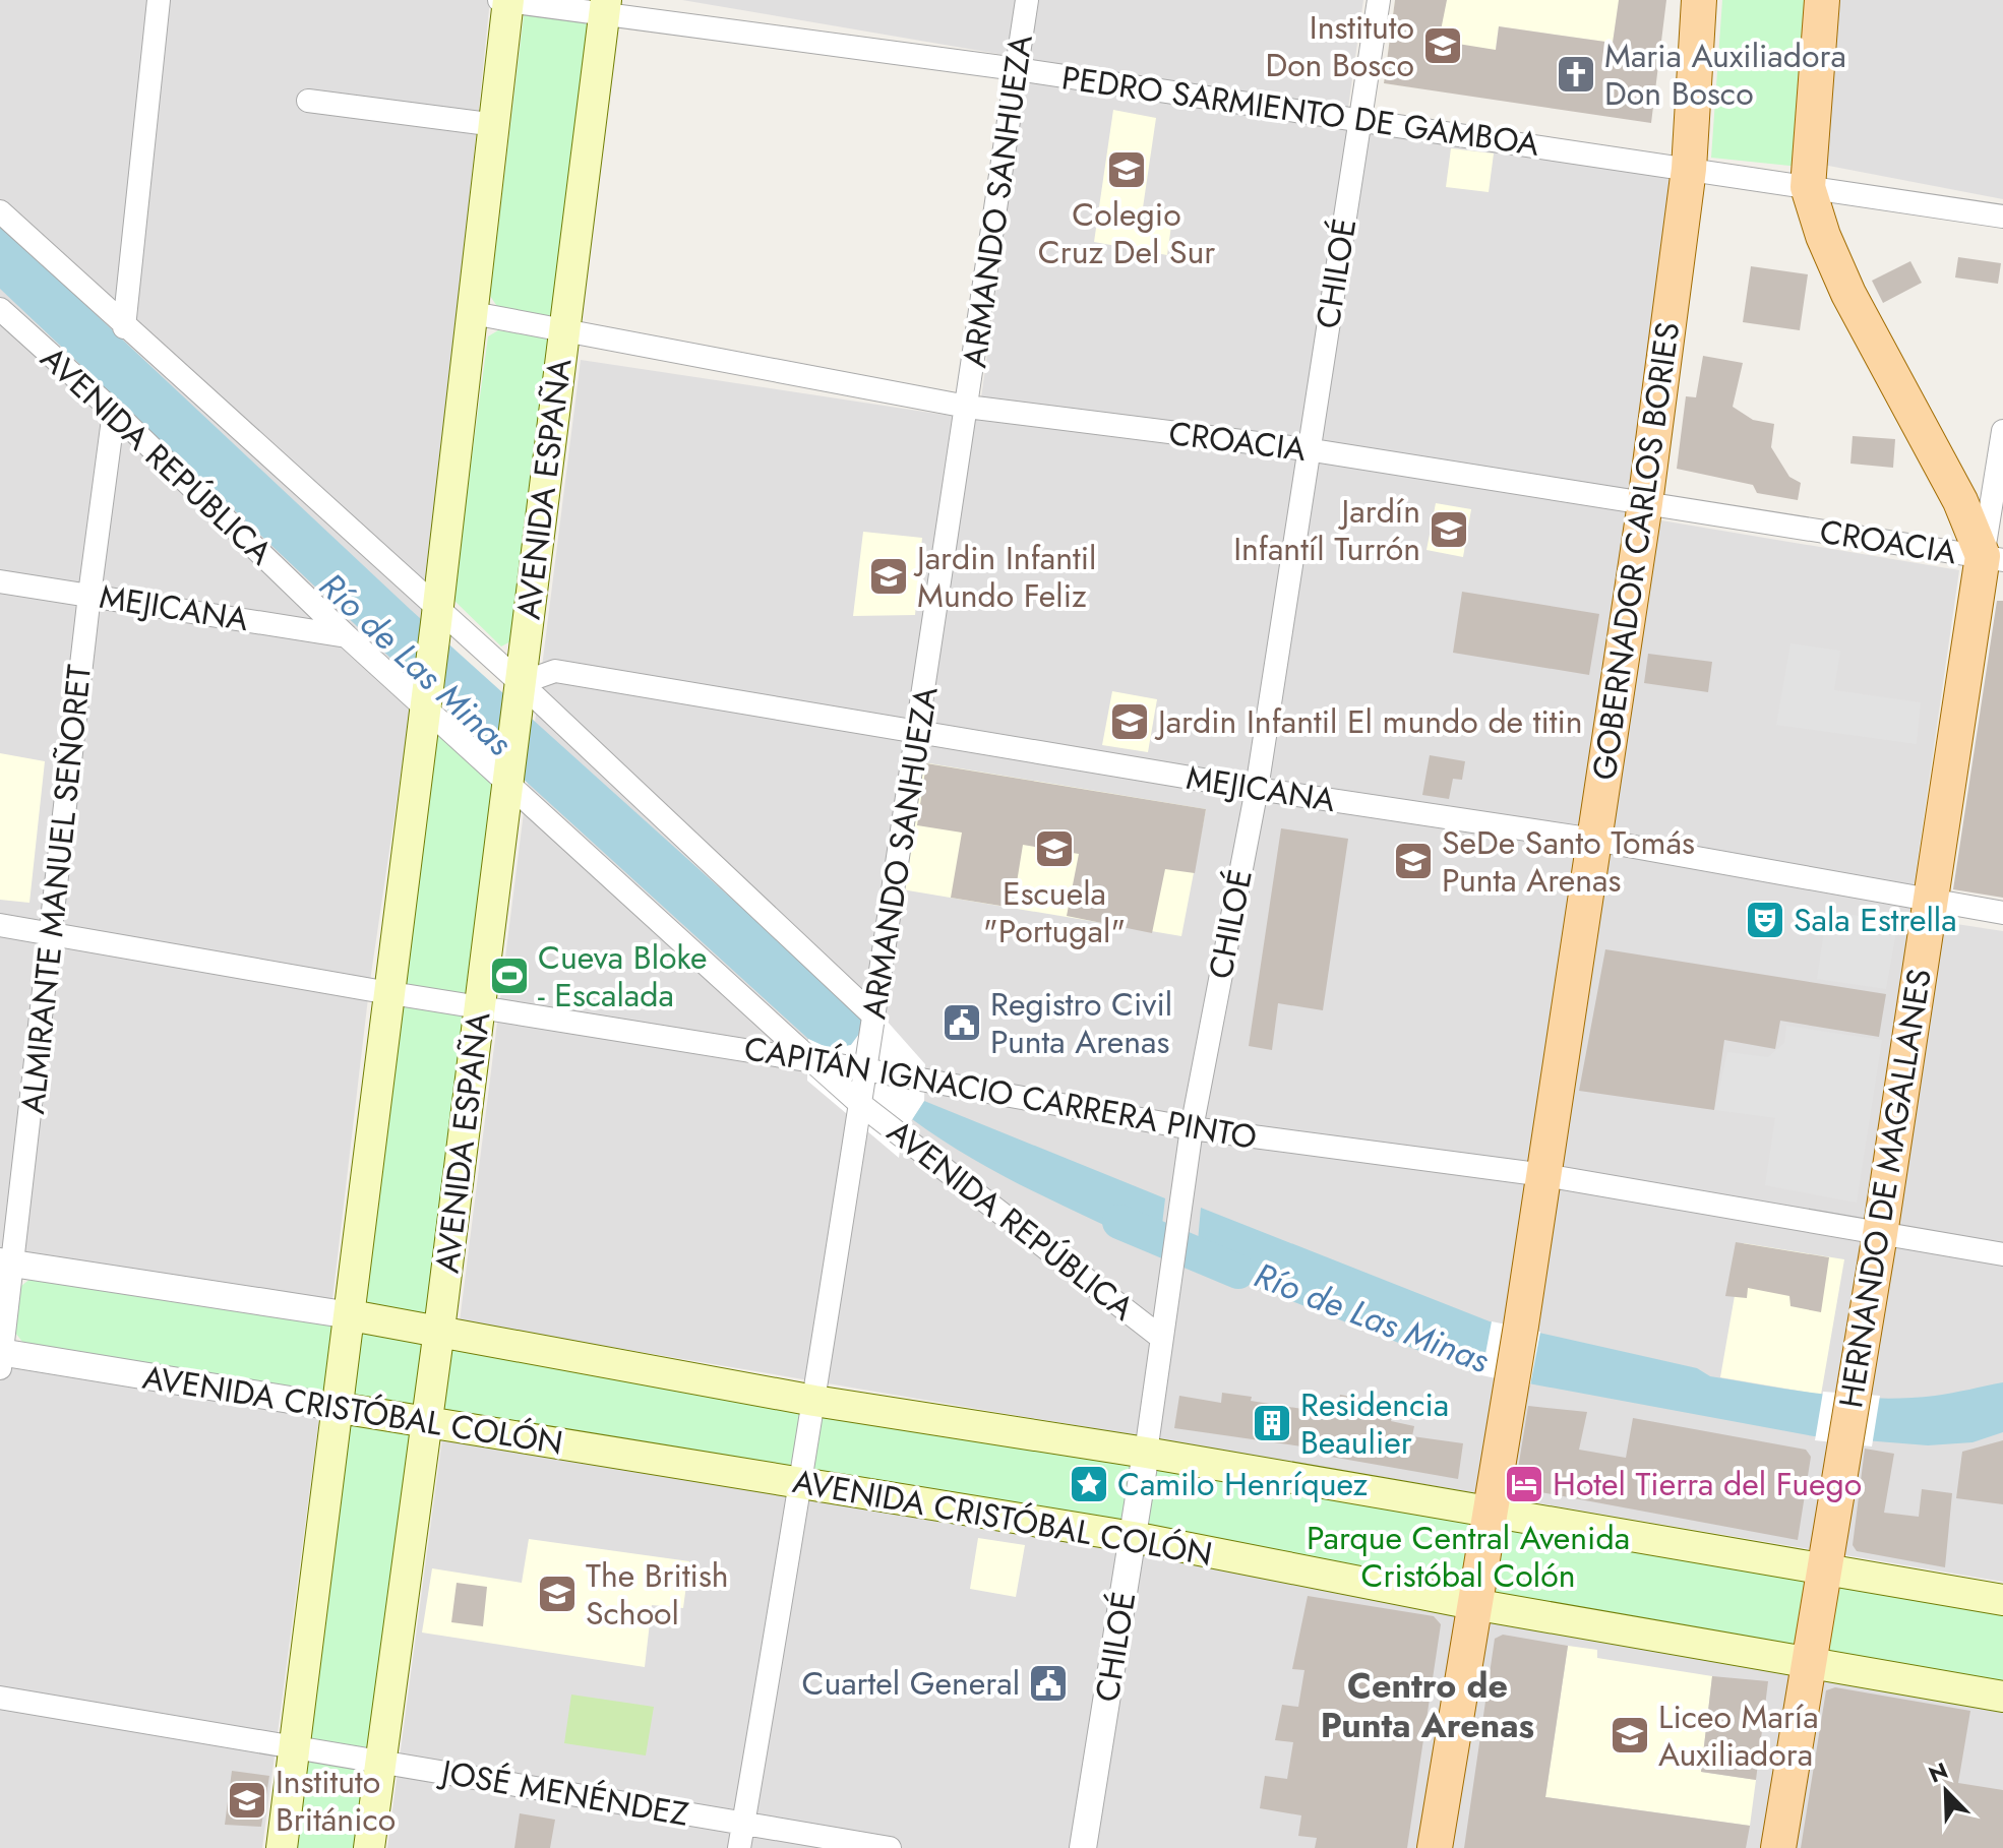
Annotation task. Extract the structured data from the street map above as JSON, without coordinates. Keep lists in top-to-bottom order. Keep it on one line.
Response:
{"streets":{"main road":["AVENIDA ESPAÑA","GOBERNADOR CARLOS BORIES","HERNANDO DE MAGALLANES","AVENIDA CRISTÓBAL COLÓN"],"street":["PEDRO SARMIENTO DE GAMBOA","ARMANDO SANHUEZA","CHILOÉ","CROACIA","AVENIDA REPÚBLICA","MEJICANA","ALMIRANTE MANUEL SEÑORET","CAPITÁN IGNACIO CARRERA PINTO","JOSÉ MENÉNDEZ"]},"crossings":[["PEDRO SARMIENTO DE GAMBOA","ARMANDO SANHUEZA"],["PEDRO SARMIENTO DE GAMBOA","CHILOÉ"],["PEDRO SARMIENTO DE GAMBOA","AVENIDA ESPAÑA"],["PEDRO SARMIENTO DE GAMBOA","GOBERNADOR CARLOS BORIES"],["ARMANDO SANHUEZA","CROACIA"],["ARMANDO SANHUEZA","AVENIDA REPÚBLICA"],["ARMANDO SANHUEZA","MEJICANA"],["ARMANDO SANHUEZA","CAPITÁN IGNACIO CARRERA PINTO"],["ARMANDO SANHUEZA","AVENIDA CRISTÓBAL COLÓN"],["ARMANDO SANHUEZA","JOSÉ MENÉNDEZ"],["CHILOÉ","CROACIA"],["CHILOÉ","AVENIDA REPÚBLICA"],["CHILOÉ","MEJICANA"],["CHILOÉ","CAPITÁN IGNACIO CARRERA PINTO"],["CHILOÉ","AVENIDA CRISTÓBAL COLÓN"],["CROACIA","AVENIDA ESPAÑA"],["CROACIA","GOBERNADOR CARLOS BORIES"],["CROACIA","HERNANDO DE MAGALLANES"],["AVENIDA REPÚBLICA","AVENIDA ESPAÑA"],["AVENIDA REPÚBLICA","MEJICANA"],["AVENIDA REPÚBLICA","ALMIRANTE MANUEL SEÑORET"],["AVENIDA REPÚBLICA","CAPITÁN IGNACIO CARRERA PINTO"],["AVENIDA ESPAÑA","MEJICANA"],["AVENIDA ESPAÑA","CAPITÁN IGNACIO CARRERA PINTO"],["AVENIDA ESPAÑA","AVENIDA CRISTÓBAL COLÓN"],["AVENIDA ESPAÑA","JOSÉ MENÉNDEZ"],["GOBERNADOR CARLOS BORIES","MEJICANA"],["GOBERNADOR CARLOS BORIES","CAPITÁN IGNACIO CARRERA PINTO"],["GOBERNADOR CARLOS BORIES","AVENIDA CRISTÓBAL COLÓN"],["MEJICANA","ALMIRANTE MANUEL SEÑORET"],["MEJICANA","HERNANDO DE MAGALLANES"],["ALMIRANTE MANUEL SEÑORET","CAPITÁN IGNACIO CARRERA PINTO"],["ALMIRANTE MANUEL SEÑORET","AVENIDA CRISTÓBAL COLÓN"],["CAPITÁN IGNACIO CARRERA PINTO","HERNANDO DE MAGALLANES"],["HERNANDO DE MAGALLANES","AVENIDA CRISTÓBAL COLÓN"]],"districts":["Centro de Punta Arenas"],"water":["Río de Las Minas"],"parks":["Parque Central Avenida Cristóbal Colón"],"places":{"school or university":["Instituto Don Bosco","Colegio Cruz Del Sur","Jardín Infantíl Turrón","Jardin Infantil Mundo Feliz","Jardin Infantil El mundo de titin","Escuela \"Portugal\"","SeDe Santo Tomás Punta Arenas","The British School","Liceo María Auxiliadora","Instituto Británico"],"church":["Maria Auxiliadora Don Bosco"],"theatre":["Sala Estrella"],"sports":["Cueva Bloke - Escalada"],"public building":["Registro Civil Punta Arenas","Cuartel General"],"building":["Residencia Beaulier"],"place":["Camilo Henríquez"],"hotel":["Hotel Tierra del Fuego"]},"north":"top left"}
